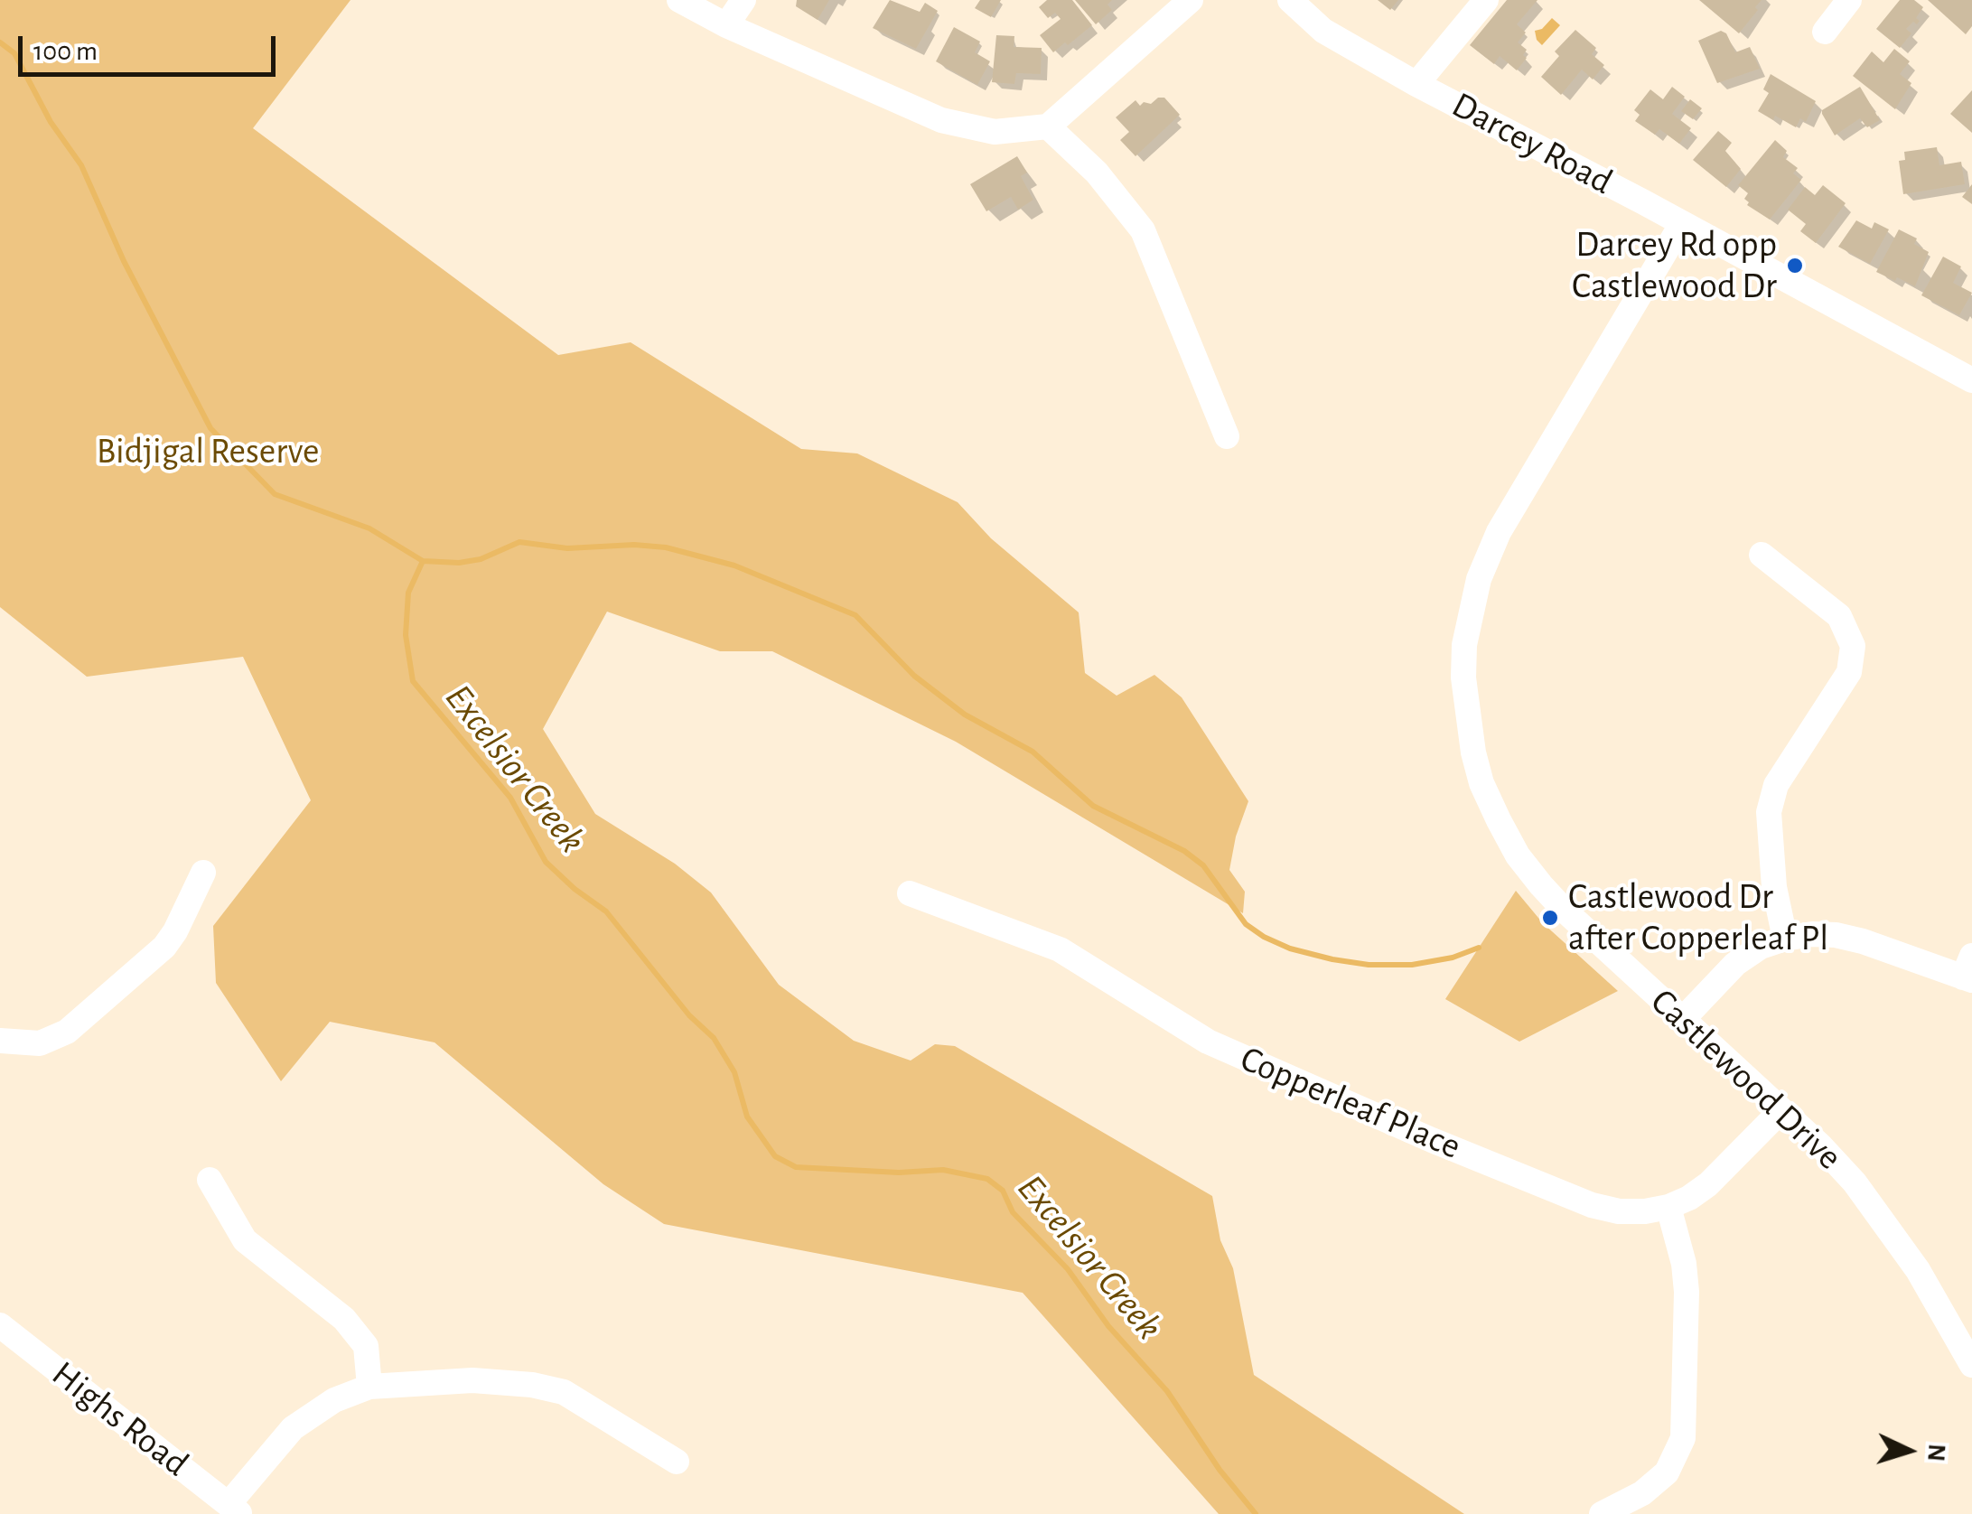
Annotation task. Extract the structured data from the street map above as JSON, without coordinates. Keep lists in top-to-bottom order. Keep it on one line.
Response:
{"streets":{"street":["Darcey Road","Castlewood Drive","Copperleaf Place","Highs Road"]},"crossings":[["Darcey Road","Castlewood Drive"],["Castlewood Drive","Copperleaf Place"]],"water":["Excelsior Creek"],"parks":["Bidjigal Reserve"],"places":["Darcey Rd opp Castlewood Dr","Castlewood Dr after Copperleaf Pl"],"scale_bar":"100 m","north":"right"}
